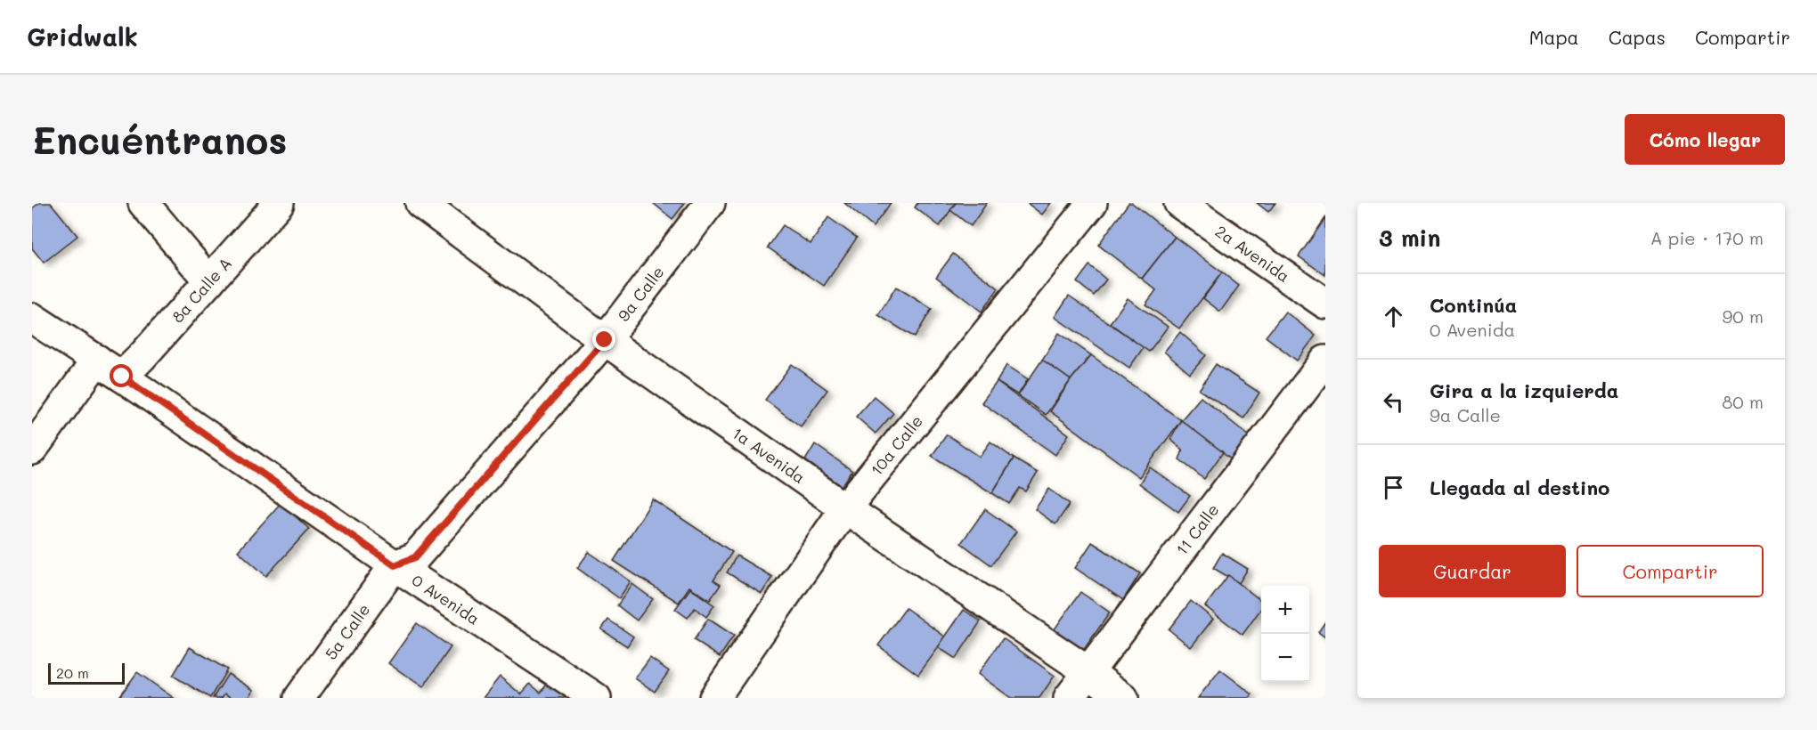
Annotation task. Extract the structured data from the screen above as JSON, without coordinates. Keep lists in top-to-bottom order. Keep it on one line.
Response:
{"streets":{"street":["2a Avenida","8a Calle A","9a Calle","10a Calle","1a Avenida","11 Calle","0 Avenida","5a Calle"]},"crossings":[["8a Calle A","0 Avenida"],["9a Calle","1a Avenida"],["9a Calle","0 Avenida"],["9a Calle","5a Calle"],["10a Calle","1a Avenida"],["1a Avenida","11 Calle"],["0 Avenida","5a Calle"]],"scale_bar":"20 m","page":{"header":"Gridwalk","nav":["Mapa","Capas","Compartir"],"buttons":["Cómo llegar",["Guardar","Compartir"]],"title":"Encuéntranos","heading":["3 min","A pie · 170 m"],"list":[["Continúa","0 Avenida","90 m"],["Gira a la izquierda","9a Calle","80 m"],"Llegada al destino"],"map_buttons":["+","−"],"scale":"20 m"}}
